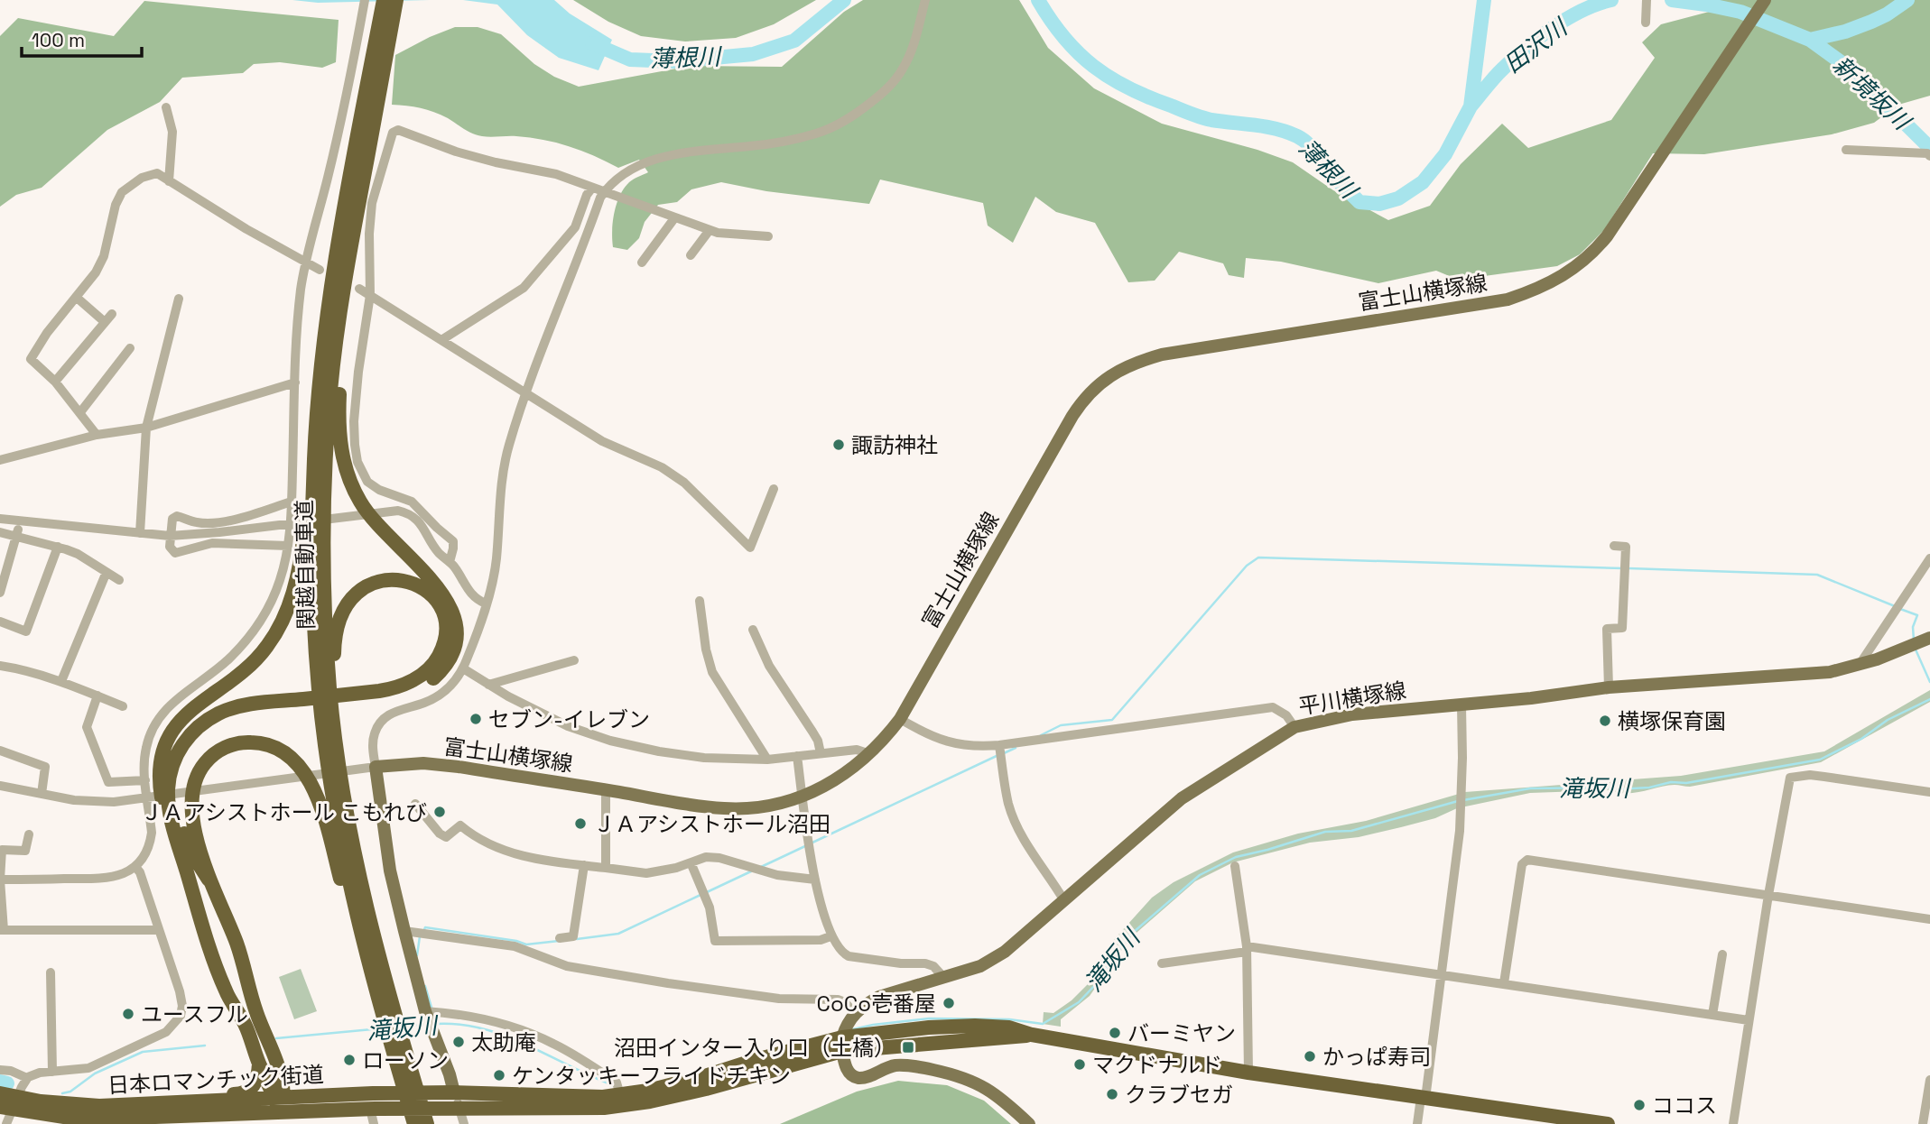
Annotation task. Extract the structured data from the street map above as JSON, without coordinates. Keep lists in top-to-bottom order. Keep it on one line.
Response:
{"streets":{"highway":["関越自動車道","日本ロマンチック街道"],"main road":["富士山横塚線","平川横塚線"]},"water":["田沢川","薄根川","新境坂川","滝坂川"],"places":{"other":["諏訪神社","セブン-イレブン","横塚保育園","ＪＡアシストホール こもれび","ＪＡアシストホール沼田","CoCo壱番屋","ユースフル","バーミヤン","太助庵","かっぱ寿司","ローソン","マクドナルド","ケンタッキーフライドチキン","クラブセガ","ココス"],"transit":["沼田インター入り口（土橋）"]},"scale_bar":"100 m"}
